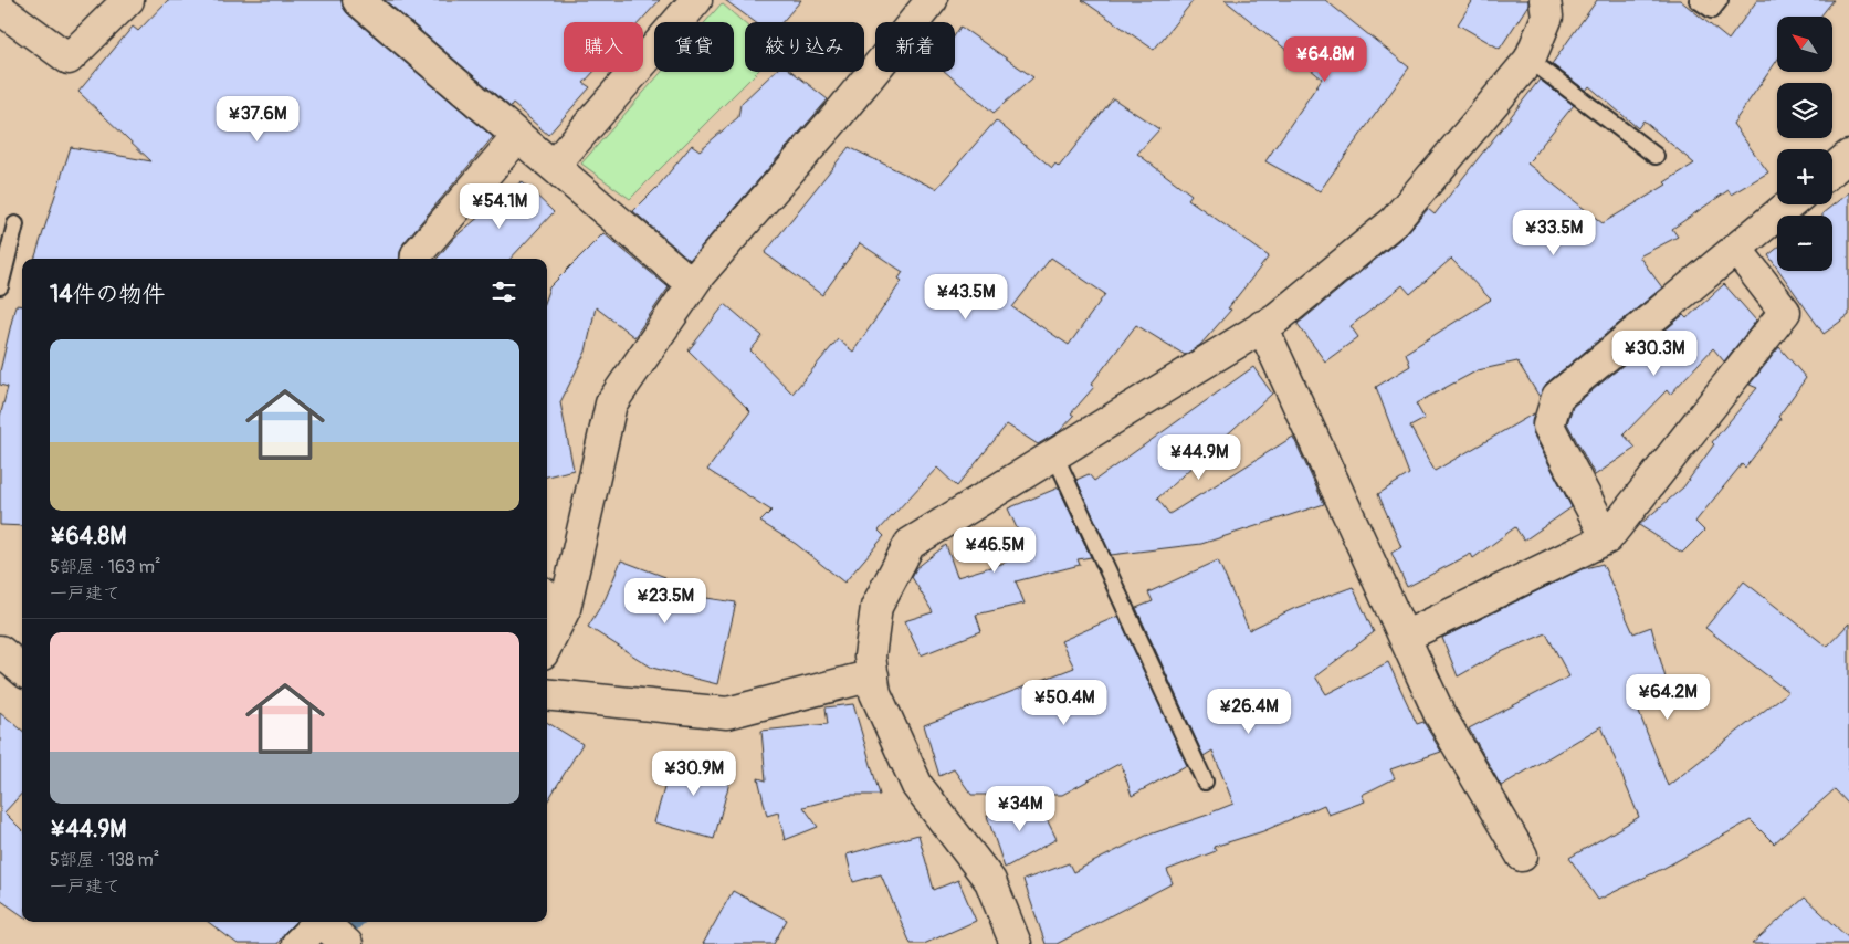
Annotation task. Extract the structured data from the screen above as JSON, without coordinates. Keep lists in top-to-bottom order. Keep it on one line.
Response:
{"north":"top left","page":{"map_buttons":["+","−"],"chip":["購入","賃貸","絞り込み","新着"],"price":["¥64.8M","¥37.6M","¥54.1M","¥33.5M","¥43.5M","¥30.3M","¥44.9M","¥46.5M","¥23.5M","¥64.2M","¥50.4M","¥26.4M","¥30.9M","¥34M"],"heading":"14件の物件","list":[{"name":"¥64.8M","note":"5部屋 · 163 m² · 一戸建て"},{"name":"¥44.9M","note":"5部屋 · 138 m² · 一戸建て"}]}}
